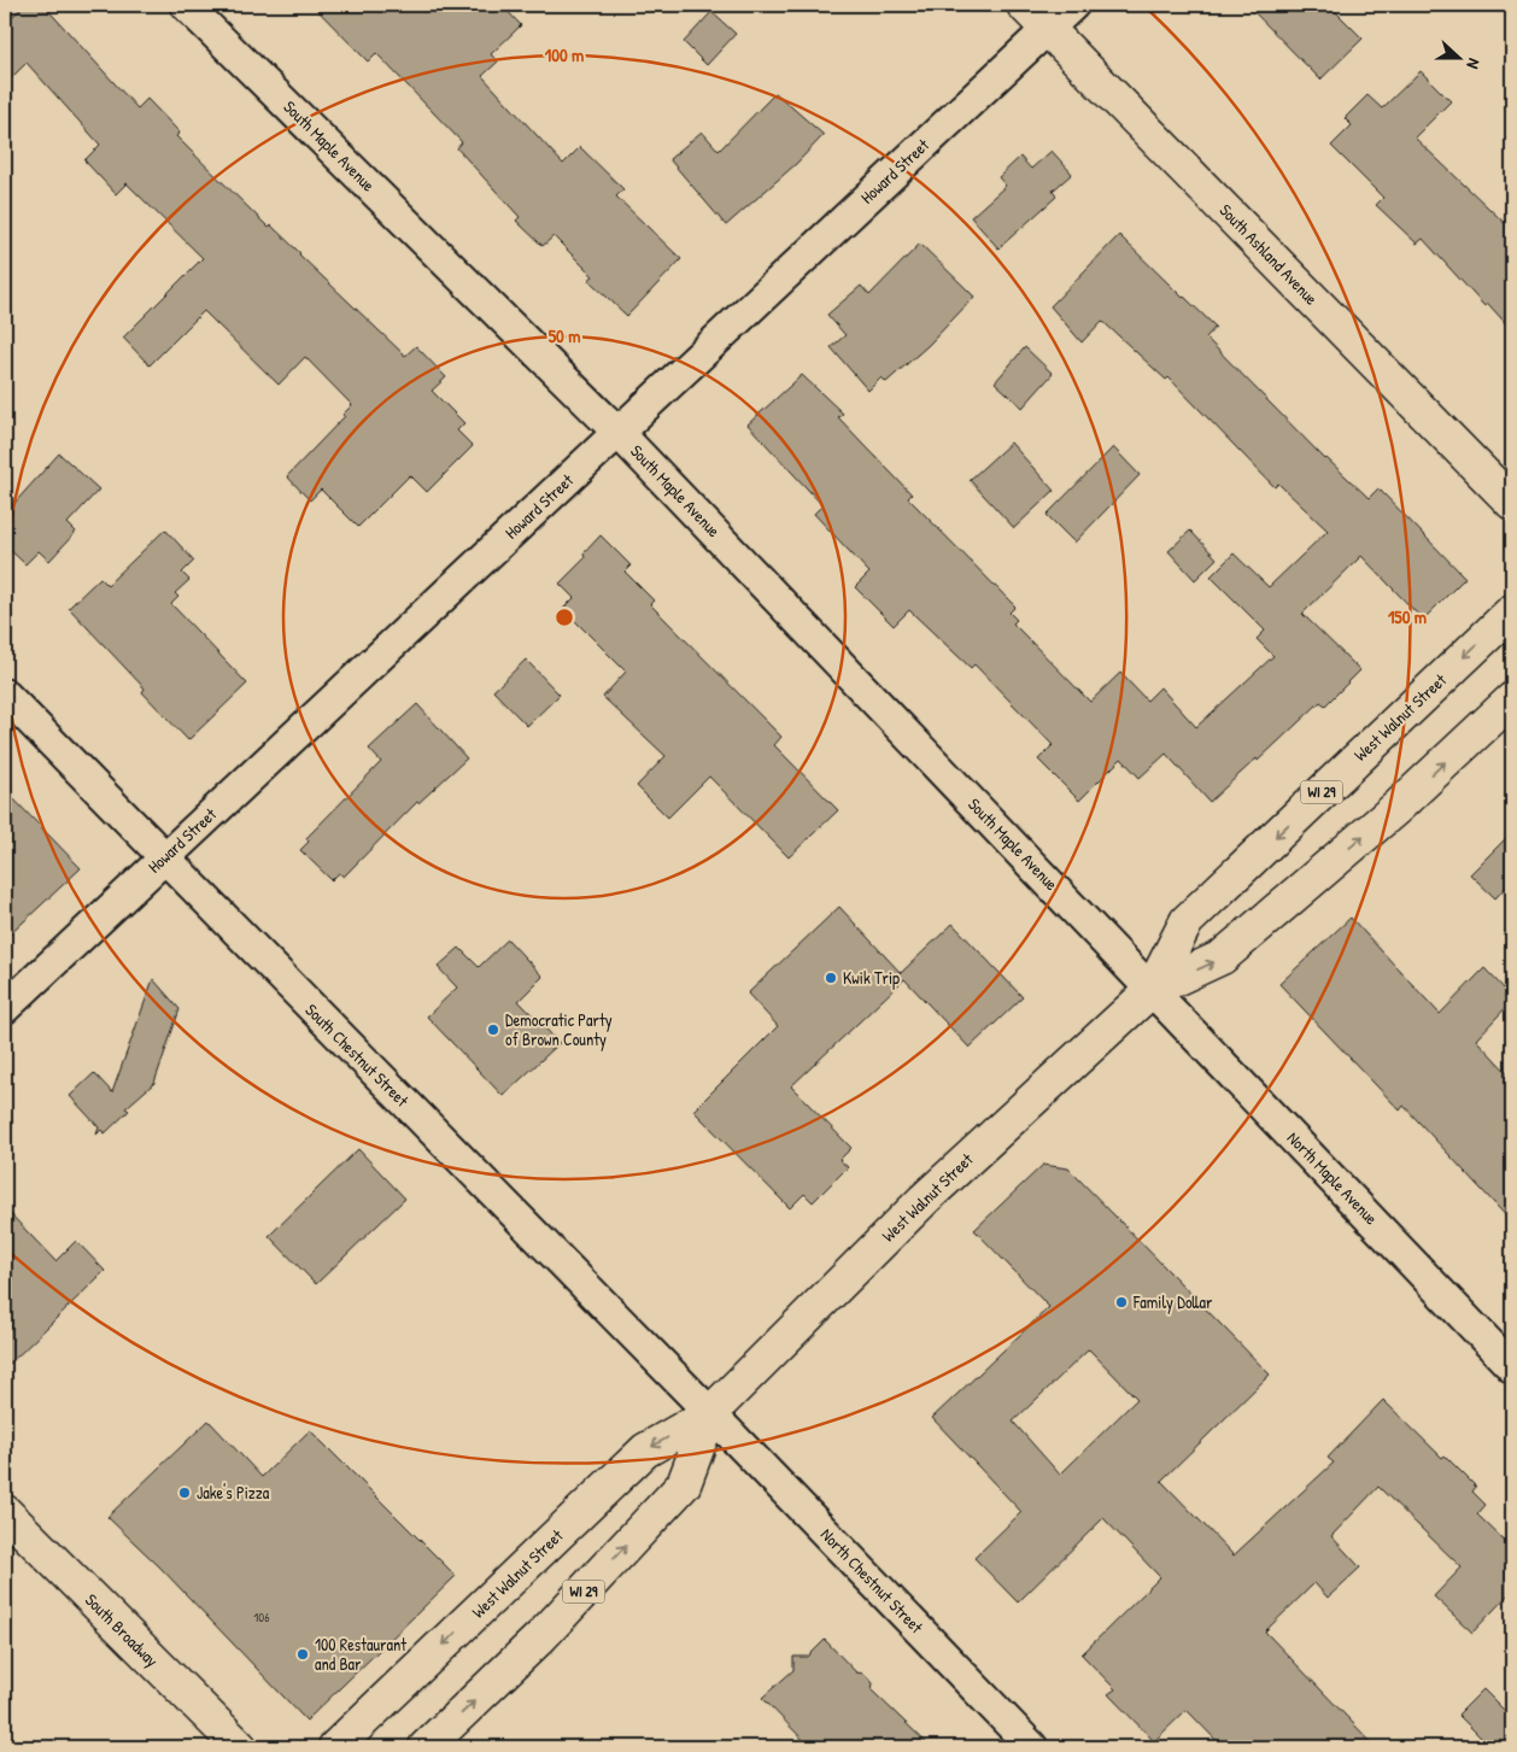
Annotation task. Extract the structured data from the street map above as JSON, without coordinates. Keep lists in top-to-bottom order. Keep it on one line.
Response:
{"streets":{"main road":["South Ashland Avenue","West Walnut Street","WI 29","South Broadway"],"street":["South Maple Avenue","Howard Street","South Chestnut Street","North Maple Avenue","North Chestnut Street"]},"crossings":[["South Maple Avenue","Howard Street"],["South Maple Avenue","West Walnut Street"],["South Maple Avenue","North Maple Avenue"],["Howard Street","South Ashland Avenue"],["Howard Street","South Chestnut Street"],["West Walnut Street","South Chestnut Street"],["West Walnut Street","North Maple Avenue"],["West Walnut Street","North Chestnut Street"],["South Chestnut Street","North Chestnut Street"]],"places":["Kwik Trip","Democratic Party of Brown County","Family Dollar","Jake's Pizza","100 Restaurant and Bar"],"house_numbers":["106"],"north":"right","rings":["100 m","50 m","150 m"]}
